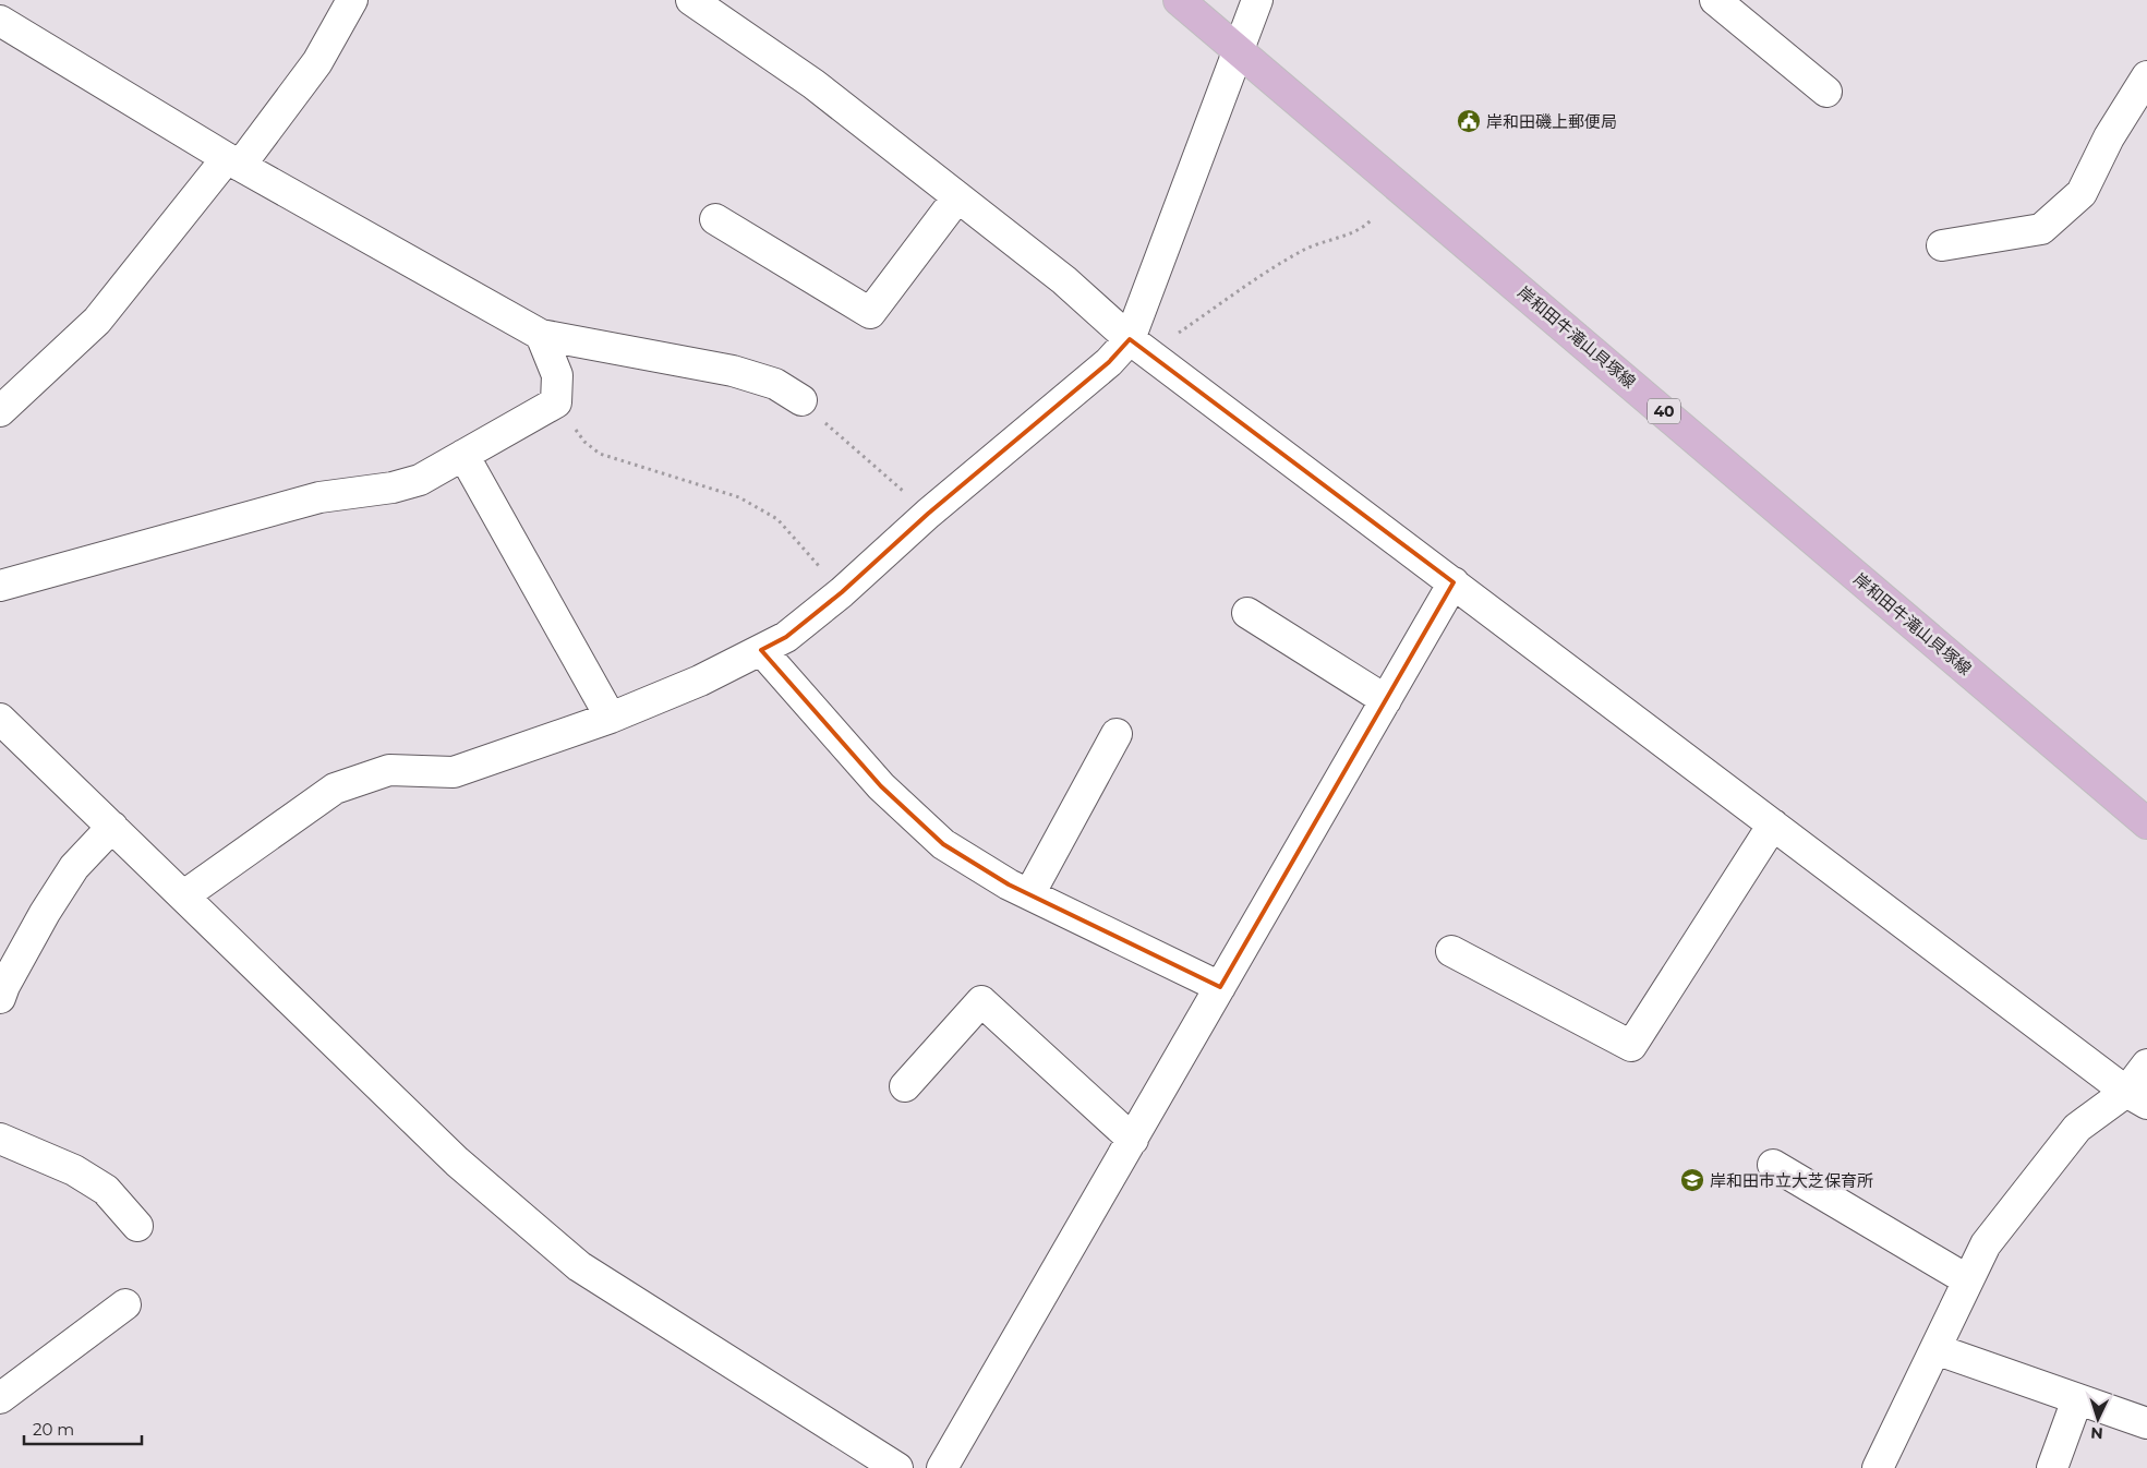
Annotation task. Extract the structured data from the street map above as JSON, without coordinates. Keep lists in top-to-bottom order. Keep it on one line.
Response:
{"streets":{"main road":["岸和田牛滝山貝塚線","40"]},"places":{"public building":["岸和田磯上郵便局"],"school or university":["岸和田市立大芝保育所"]},"scale_bar":"20 m","north":"bottom"}
